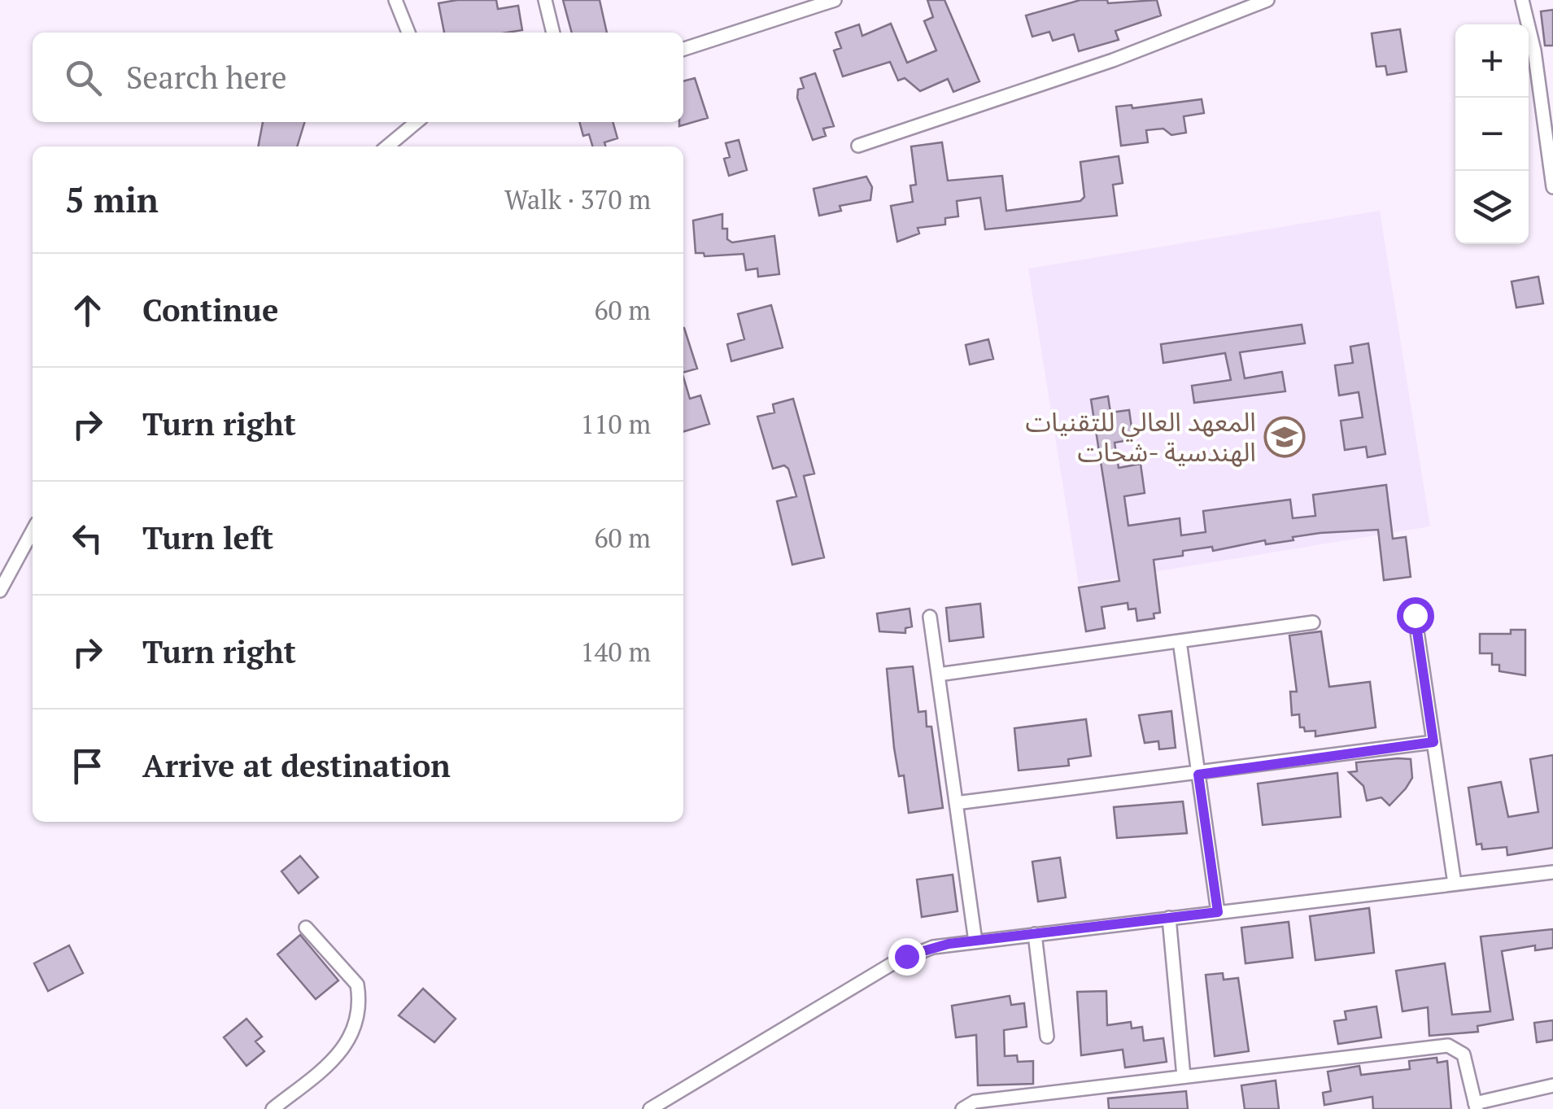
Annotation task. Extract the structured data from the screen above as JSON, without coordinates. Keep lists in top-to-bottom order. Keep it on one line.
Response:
{"places":{"school or university":["المعهد العالي للتقنيات الهندسية -شحات"]},"page":{"map_buttons":["+","−"],"search":"Search here","heading":["5 min","Walk · 370 m"],"list":[["Continue","60 m"],["Turn right","110 m"],["Turn left","60 m"],["Turn right","140 m"],"Arrive at destination"]}}
